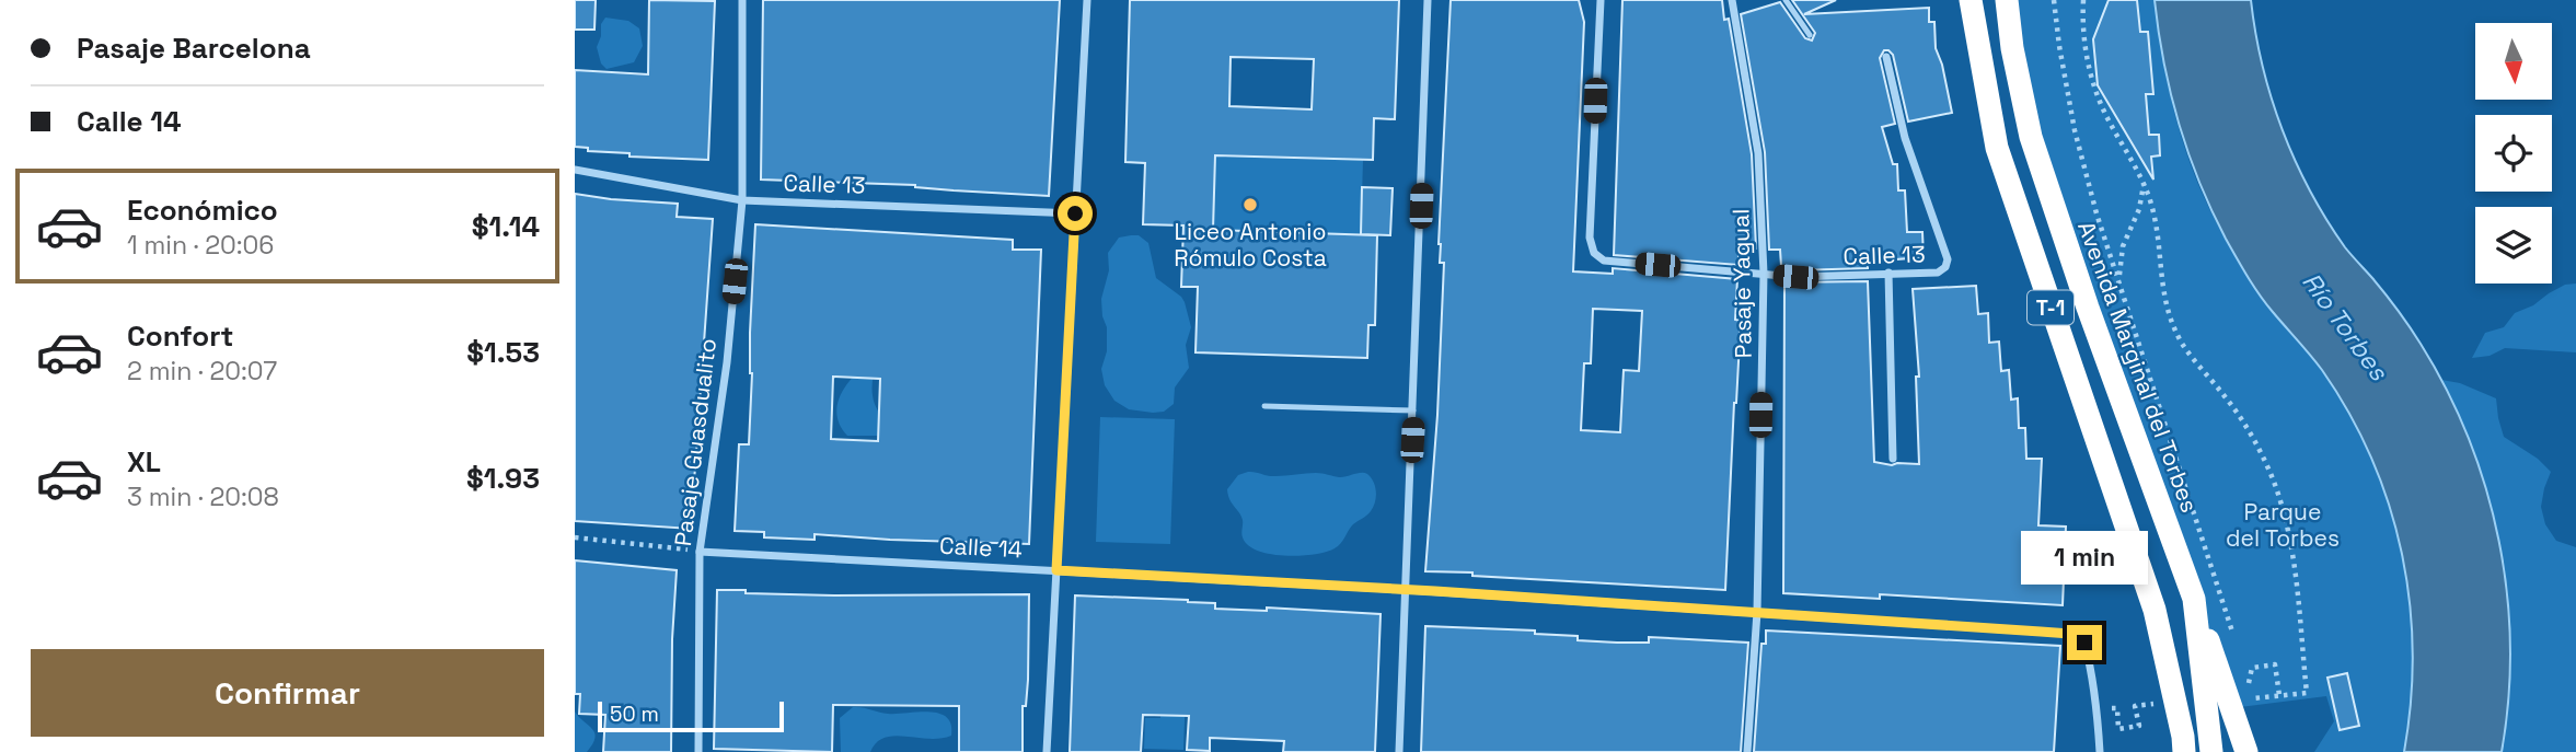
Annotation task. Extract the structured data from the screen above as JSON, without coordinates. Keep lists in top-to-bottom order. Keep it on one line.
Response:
{"streets":{"highway":["T-1","Avenida Marginal del Torbes"],"street":["Calle 13","Pasaje Yagual","Pasaje Guasdualito","Calle 14"]},"crossings":[["Calle 13","Pasaje Yagual"],["Calle 13","Pasaje Guasdualito"],["Pasaje Yagual","Calle 14"],["Pasaje Guasdualito","Calle 14"]],"water":["Río Torbes"],"parks":["Parque del Torbes"],"places":["Liceo Antonio Rómulo Costa"],"scale_bar":"50 m","north":"bottom","page":{"banner":["Pasaje Barcelona","Calle 14"],"list":[{"name":"Económico","note":"1 min · 20:06","value":"$1.14"},{"name":"Confort","note":"2 min · 20:07","value":"$1.53"},{"name":"XL","note":"3 min · 20:08","value":"$1.93"}],"bubble":"1 min","buttons":"Confirmar","scale":"50 m"}}
